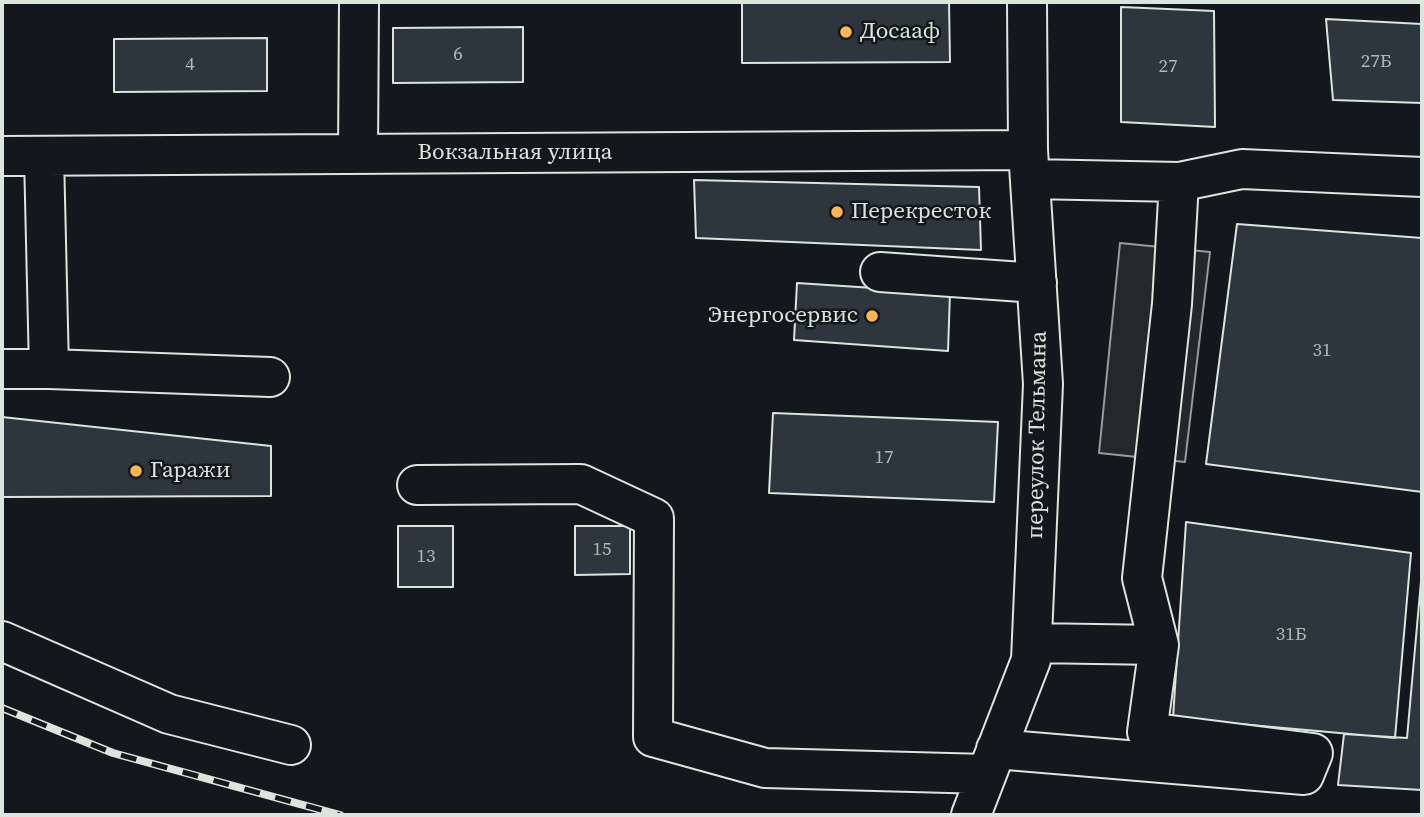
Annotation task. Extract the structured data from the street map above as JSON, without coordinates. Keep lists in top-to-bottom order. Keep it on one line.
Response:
{"streets":{"street":["Вокзальная улица","переулок Тельмана"]},"crossings":[["Вокзальная улица","переулок Тельмана"]],"places":["Досааф","Перекресток","Энергосервис","Гаражи"],"house_numbers":["6","27Б","4","27","31","17","15","13","31Б"]}
